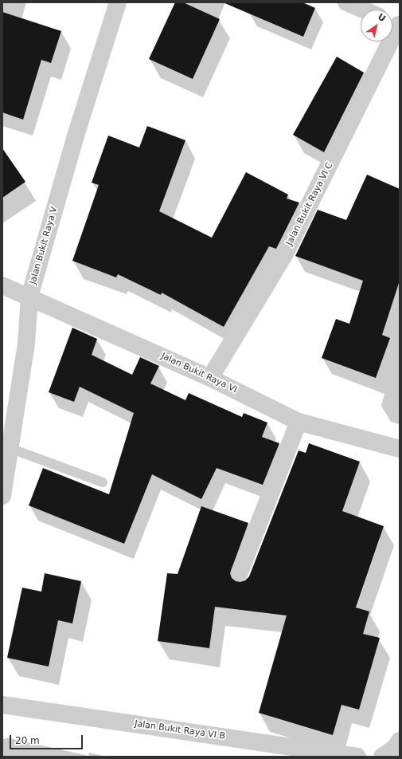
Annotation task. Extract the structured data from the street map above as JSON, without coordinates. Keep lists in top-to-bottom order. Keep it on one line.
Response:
{"streets":{"street":["Jalan Bukit Raya VI C","Jalan Bukit Raya V","Jalan Bukit Raya VI","Jalan Bukit Raya VI B"]},"crossings":[["Jalan Bukit Raya VI C","Jalan Bukit Raya VI"],["Jalan Bukit Raya V","Jalan Bukit Raya VI"]],"scale_bar":"20 m","north":"top right"}
